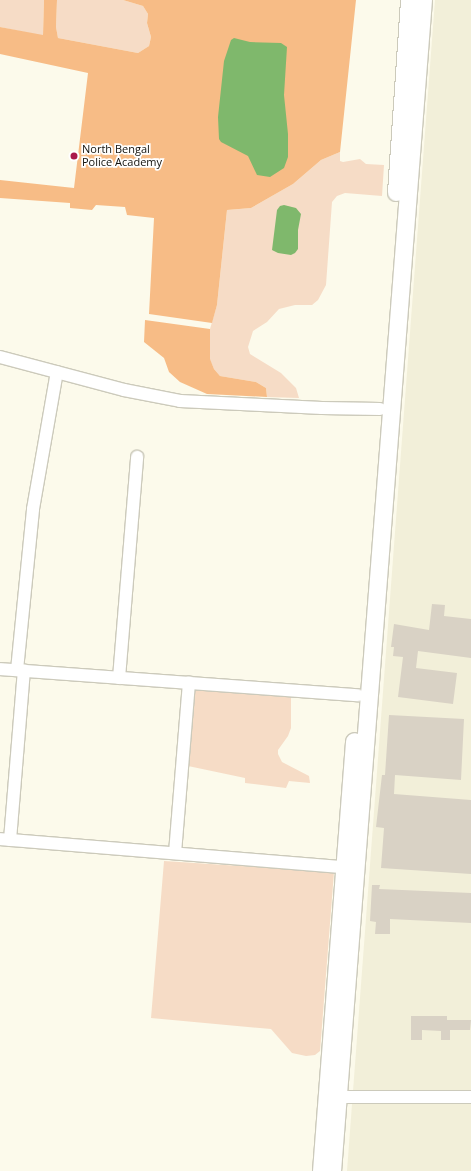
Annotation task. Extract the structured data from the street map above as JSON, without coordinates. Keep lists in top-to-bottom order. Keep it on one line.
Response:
{"places":["North Bengal Police Academy"]}
